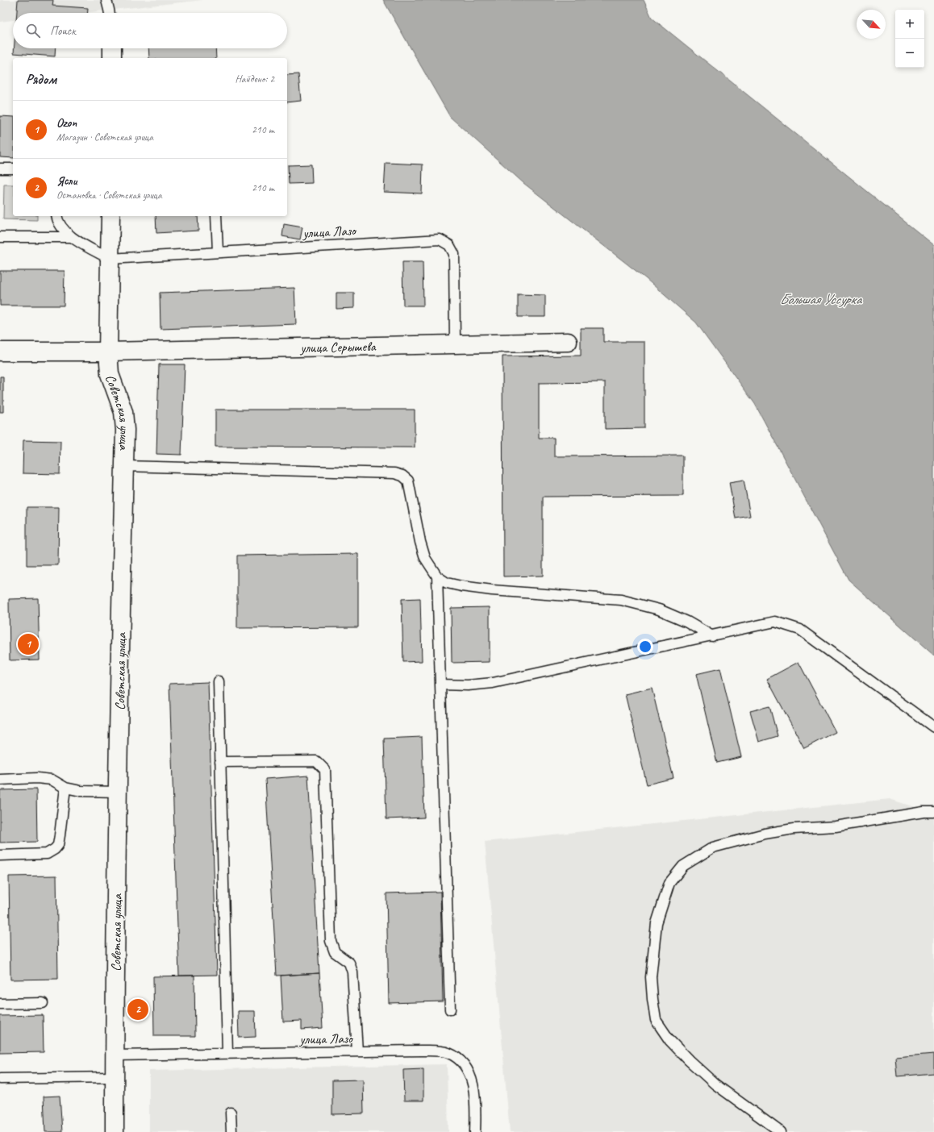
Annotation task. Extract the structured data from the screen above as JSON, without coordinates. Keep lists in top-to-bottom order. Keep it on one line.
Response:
{"streets":{"main road":["улица Серышева","Советская улица"],"lane":["улица Лазо"]},"crossings":[["улица Лазо","улица Серышева"],["улица Лазо","Советская улица"],["улица Серышева","Советская улица"]],"water":["Большая Уссурка"],"north":"bottom right","page":{"map_buttons":["+","−"],"search":"Поиск","heading":["Рядом","Найдено: 2"],"list":[{"mark":"1","name":"Ozon","note":"Магазин · Советская улица","value":"210 m"},{"mark":"2","name":"Ясли","note":"Остановка · Советская улица","value":"210 m"}],"pins":["1","2"]}}
